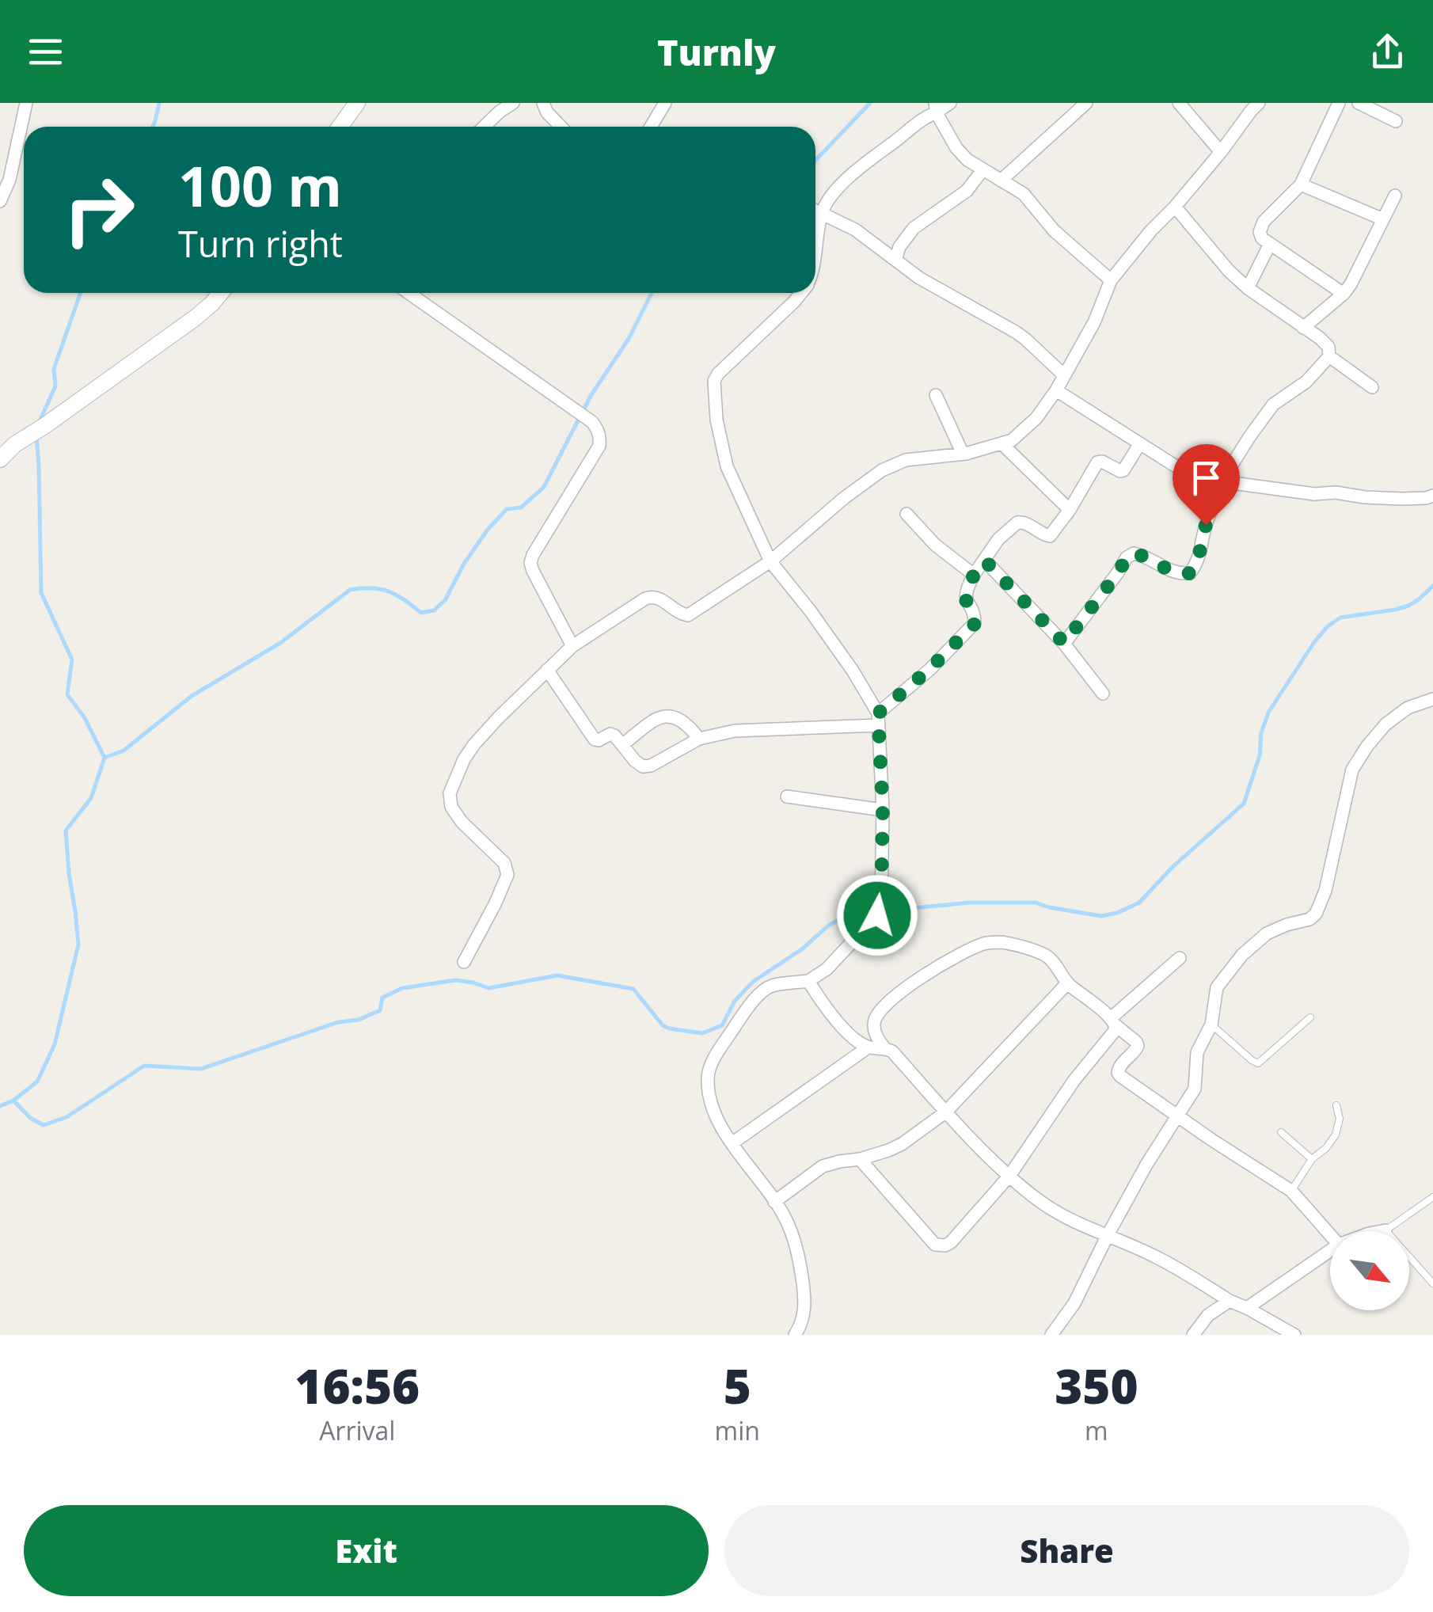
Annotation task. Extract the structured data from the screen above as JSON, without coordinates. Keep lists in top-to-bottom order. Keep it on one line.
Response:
{"north":"bottom right","page":{"header":"Turnly","turn":["100 m","Turn right"],"eta":["16:56","Arrival","5","min","350","m"],"buttons":["Exit","Share"]}}
